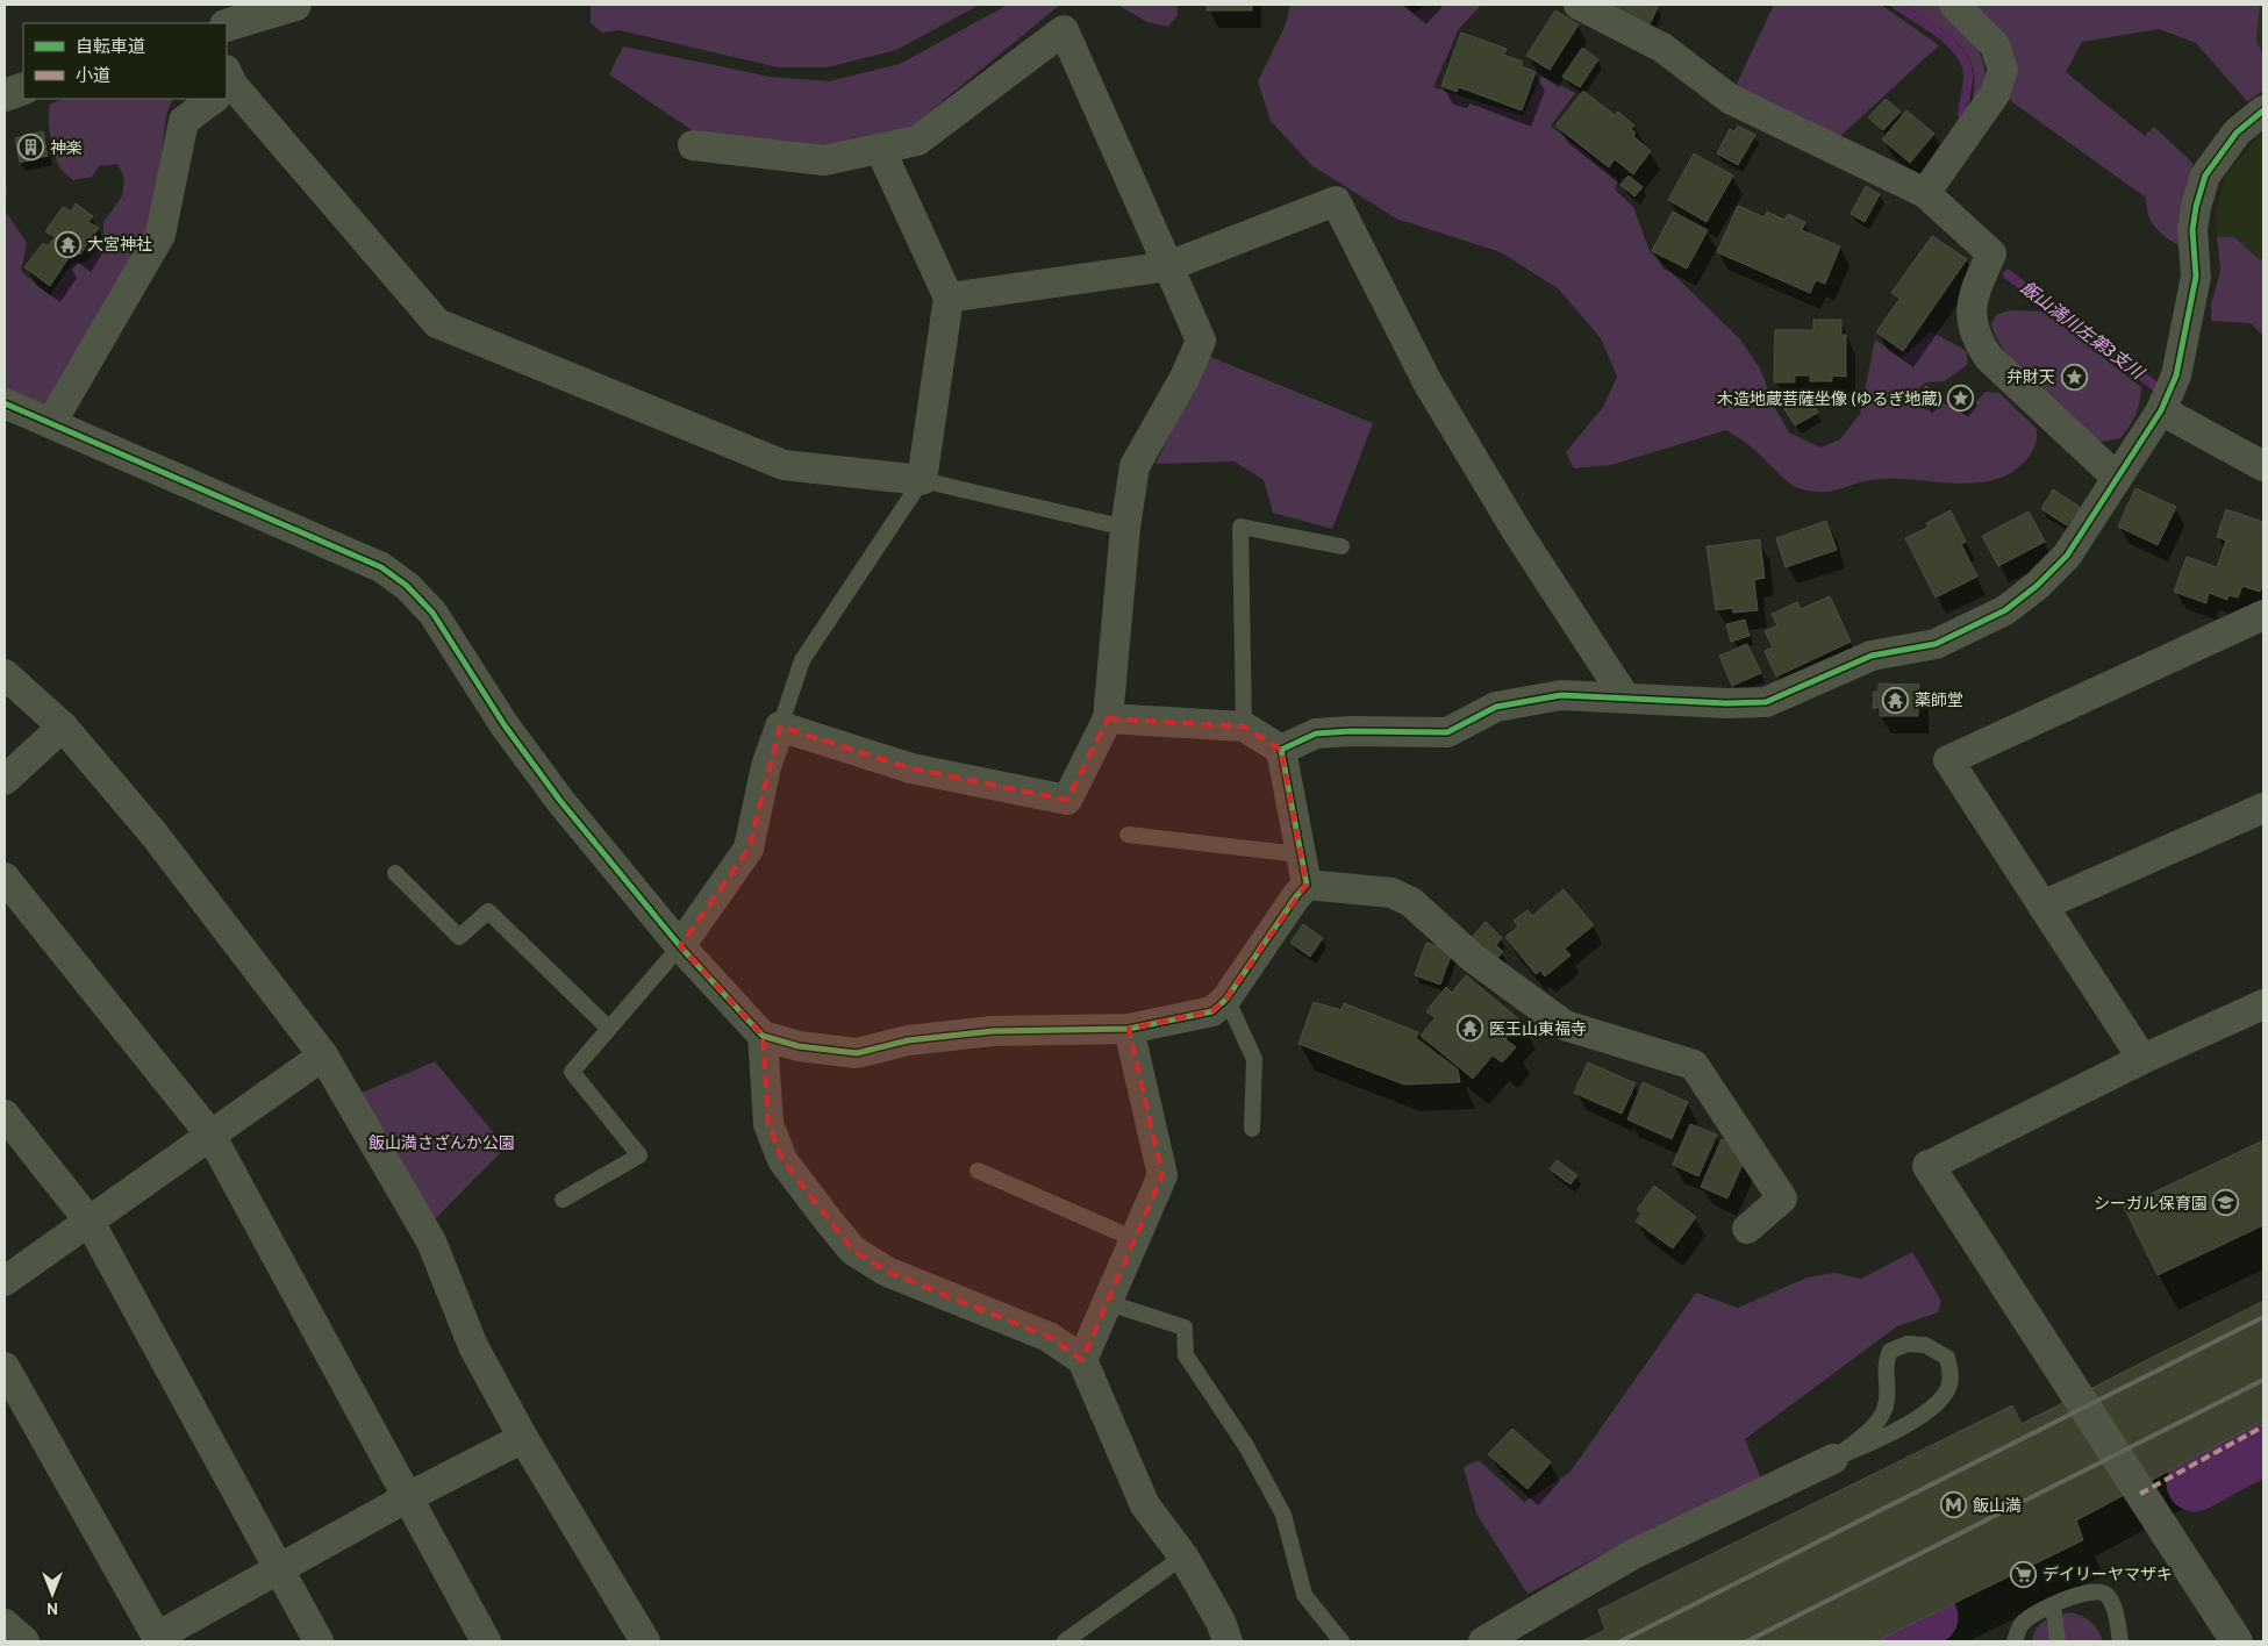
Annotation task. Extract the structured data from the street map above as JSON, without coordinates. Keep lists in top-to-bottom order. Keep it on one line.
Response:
{"water":["飯山満川左第3支川"],"parks":["飯山満さざんか公園"],"places":{"building":["神楽"],"temple":["大宮神社","薬師堂","医王山東福寺"],"place":["弁財天","木造地蔵菩薩坐像 (ゆるぎ地蔵)"],"school or university":["シーガル保育園"],"metro station":["飯山満"],"supermarket":["デイリーヤマザキ"]},"legend":["自転車道","小道"],"north":"bottom"}
